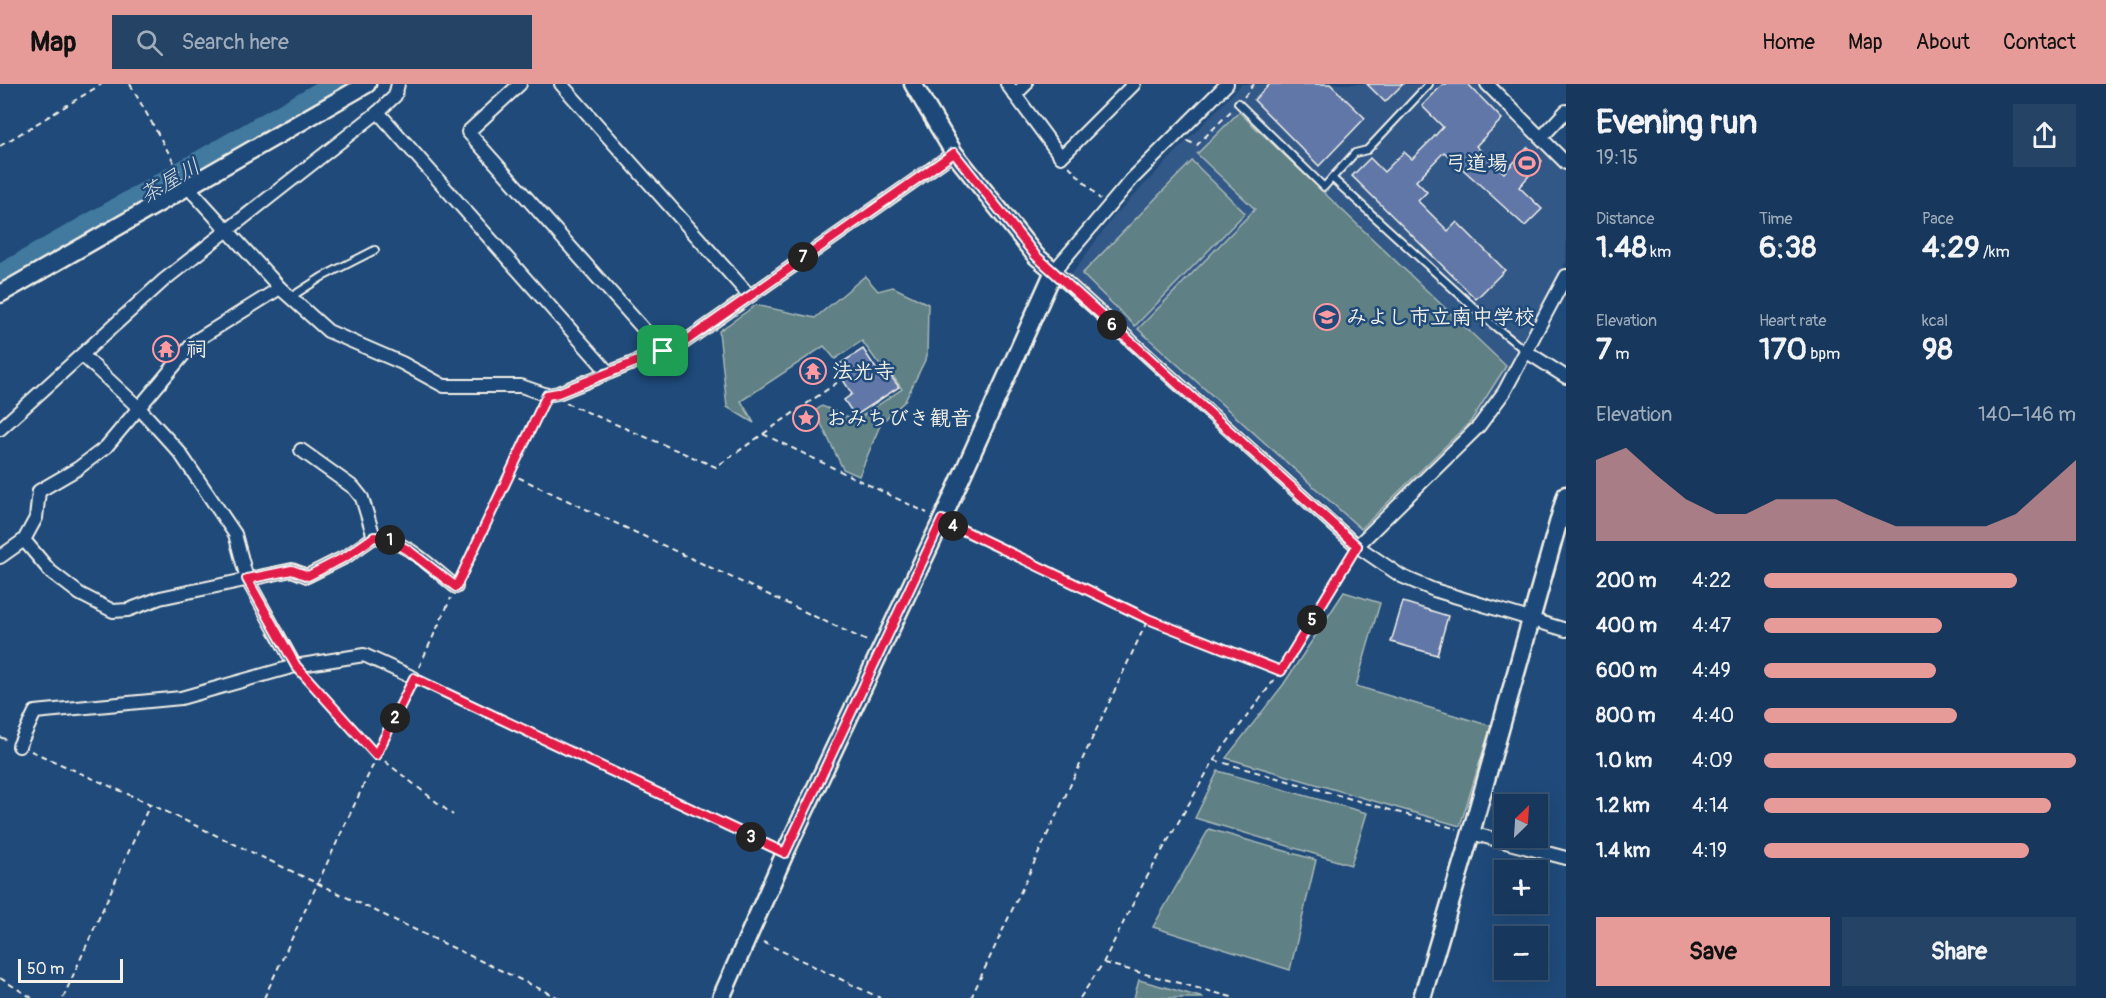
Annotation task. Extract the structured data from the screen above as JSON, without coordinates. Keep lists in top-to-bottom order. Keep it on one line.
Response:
{"water":["茶屋川"],"places":{"sports":["弓道場"],"school or university":["みよし市立南中学校"],"temple":["祠","法光寺"],"place":["おみちびき観音"]},"scale_bar":"50 m","north":"top right","page":{"header":"Map","search":"Search here","nav":["Home","Map","About","Contact"],"heading":["Evening run","19:15"],"stats":[["Distance","1.48 km"],["Time","6:38"],["Pace","4:29 /km"],["Elevation","7 m"],["Heart rate","170 bpm"],["kcal","98"]],"pins":["7","6","4","1","5","2","3"],"chart":["Elevation","140–146 m"],"list":[{"name":"200 m","note":"4:22"},{"name":"400 m","note":"4:47"},{"name":"600 m","note":"4:49"},{"name":"800 m","note":"4:40"},{"name":"1.0 km","note":"4:09"},{"name":"1.2 km","note":"4:14"},{"name":"1.4 km","note":"4:19"}],"map_buttons":["+","−"],"buttons":["Save","Share"],"scale":"50 m"}}
